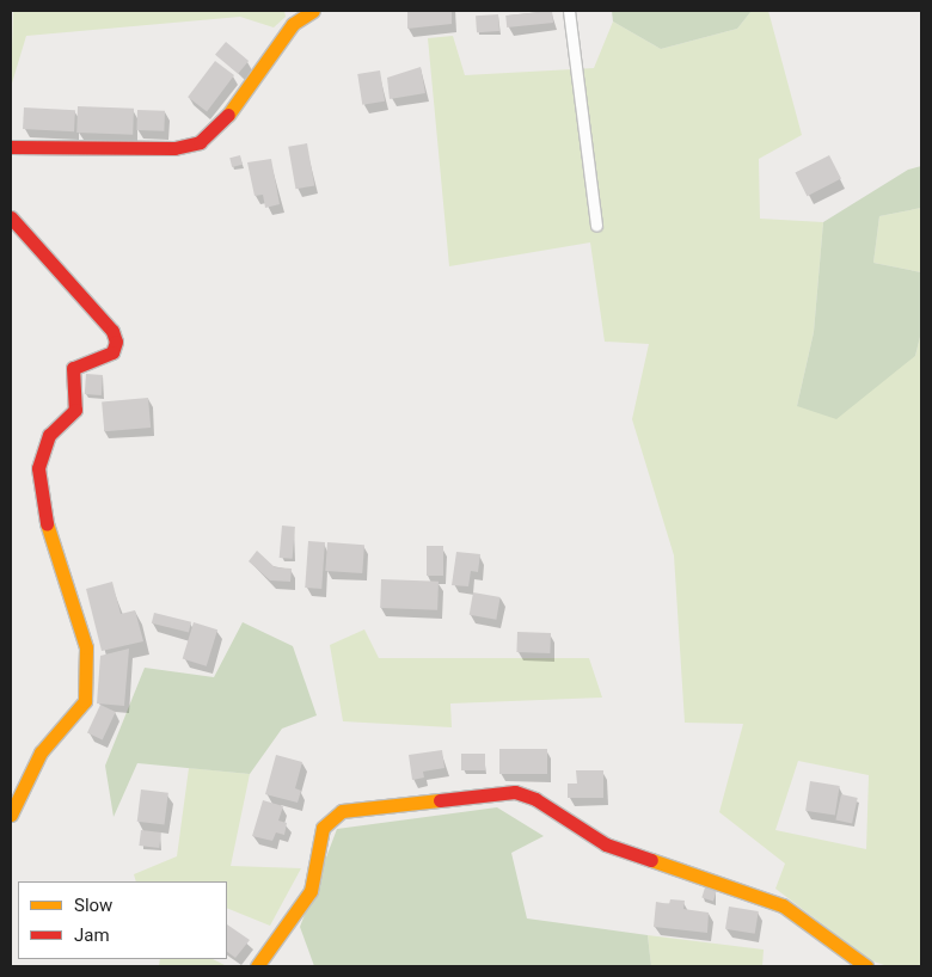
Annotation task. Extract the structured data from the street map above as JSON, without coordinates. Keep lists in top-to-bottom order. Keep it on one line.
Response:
{"legend":["Slow","Jam"]}
